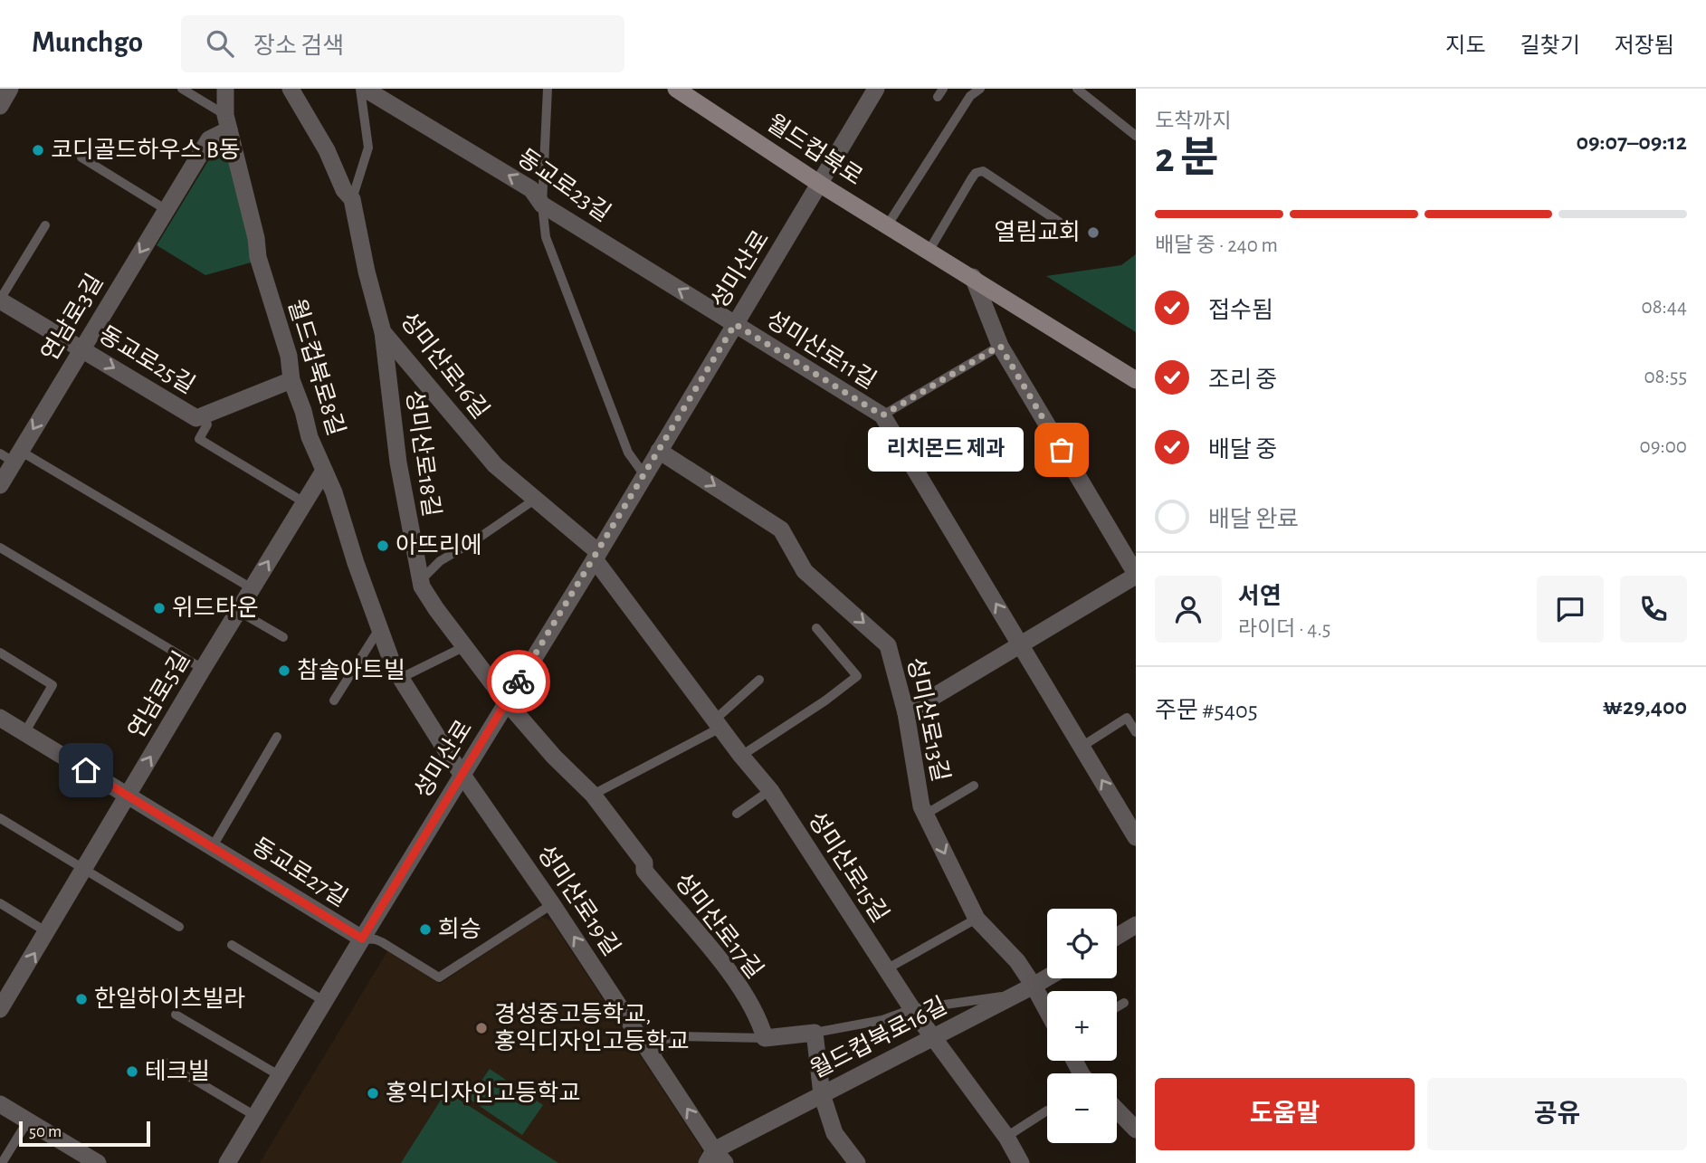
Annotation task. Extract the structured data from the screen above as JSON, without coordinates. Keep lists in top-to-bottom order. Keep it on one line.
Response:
{"streets":{"main road":["월드컵북로"],"street":["동교로23길","성미산로","연남로3길","성미산로11길","동교로25길","성미산로16길","월드컵북로8길","성미산로18길","연남로5길","성미산로13길","성미산로15길","동교로27길","성미산로19길","성미산로17길","월드컵북로16길"]},"crossings":[["월드컵북로","성미산로"],["동교로23길","성미산로"],["동교로23길","성미산로11길"],["동교로23길","성미산로16길"],["성미산로","성미산로11길"],["성미산로","성미산로16길"],["성미산로","월드컵북로8길"],["성미산로","성미산로18길"],["성미산로","성미산로13길"],["성미산로","성미산로15길"],["성미산로","동교로27길"],["성미산로","성미산로19길"],["성미산로","성미산로17길"],["연남로3길","동교로25길"],["연남로3길","월드컵북로8길"],["동교로25길","월드컵북로8길"],["동교로25길","연남로5길"],["성미산로16길","성미산로18길"],["성미산로16길","성미산로15길"],["월드컵북로8길","연남로5길"],["월드컵북로8길","성미산로19길"],["성미산로18길","성미산로17길"],["연남로5길","동교로27길"],["성미산로13길","월드컵북로16길"],["성미산로15길","월드컵북로16길"],["성미산로19길","월드컵북로16길"]],"one_way":["동교로23길","연남로3길","연남로5길","성미산로13길","성미산로19길"],"places":["코디골드하우스 B동","열림교회","리치몬드 제과","아뜨리에","위드타운","참솔아트빌","희승","한일하이츠빌라","경성중고등학교, 홍익디자인고등학교","테크빌","홍익디자인고등학교"],"scale_bar":"50 m","page":{"header":"Munchgo","search":"장소 검색","nav":["지도","길찾기","저장됨"],"heading":["2 분","도착까지","09:07–09:12"],"panel":["서연","라이더 · 4.5","주문 #5405","₩29,400"],"bar":"배달 중 · 240 m","list":[["접수됨","08:44"],["조리 중","08:55"],["배달 중","09:00"],"배달 완료"],"bubble":"리치몬드 제과","map_buttons":["+","−"],"buttons":["도움말","공유"],"scale":"50 m"}}
